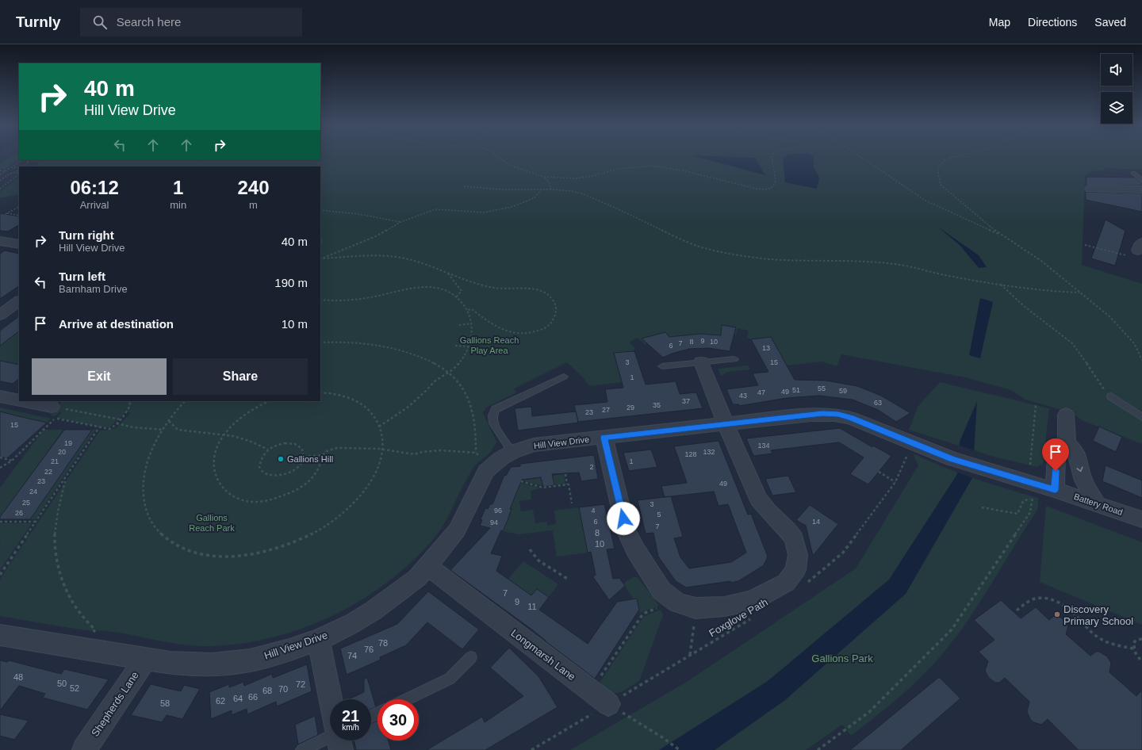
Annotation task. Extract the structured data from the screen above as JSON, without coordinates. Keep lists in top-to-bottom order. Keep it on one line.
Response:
{"streets":{"street":["Hill View Drive","Battery Road","Longmarsh Lane","Shepherds Lane"],"path":["Foxglove Path"]},"crossings":[["Hill View Drive","Battery Road"],["Hill View Drive","Longmarsh Lane"],["Hill View Drive","Shepherds Lane"],["Foxglove Path","Longmarsh Lane"]],"parks":["Gallions Reach Play Area","Gallions Reach Park","Gallions Park"],"places":["Gallions Hill","Discovery Primary School"],"house_numbers":["9","8","10","7","6","13","3","15","1","55","51","59","49","47","43","37","63","35","29","27","23","15","19","134","20","132","128","21","1","2","22","23","49","24","25","3","96","4","26","5","6","14","94","7","8","10","7","9","11","78","76","74","48","50","72","52","70","68","66","64","62","58"],"page":{"header":"Turnly","search":"Search here","nav":["Map","Directions","Saved"],"turn":["40 m","Hill View Drive"],"eta":["06:12","Arrival","1","min","240","m"],"list":[{"name":"Turn right","note":"Hill View Drive","value":"40 m"},{"name":"Turn left","note":"Barnham Drive","value":"190 m"},{"name":"Arrive at destination","value":"10 m"}],"buttons":["Exit","Share"],"speed":"21 km/h","limit":"30"}}
